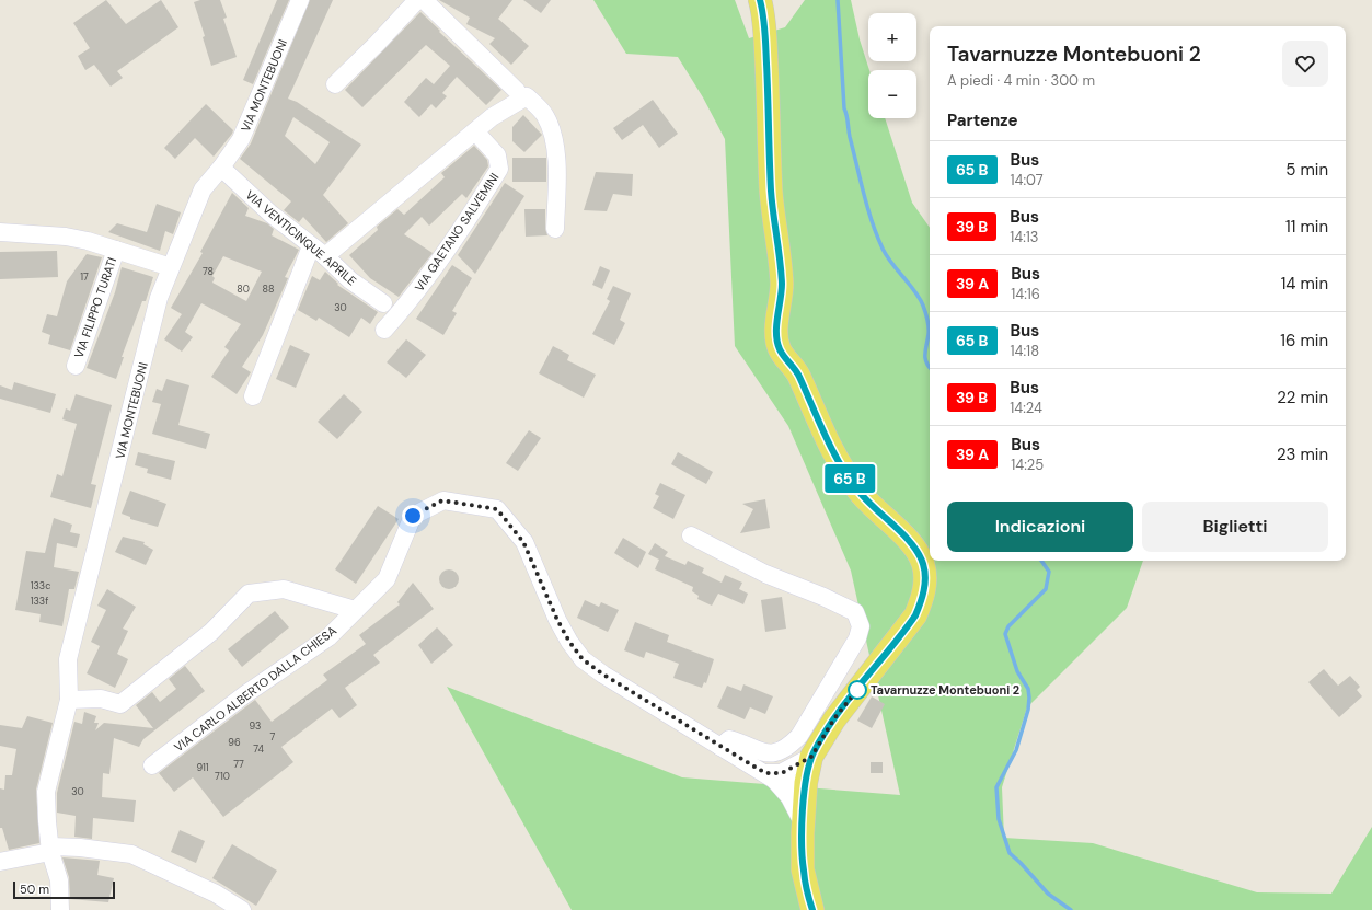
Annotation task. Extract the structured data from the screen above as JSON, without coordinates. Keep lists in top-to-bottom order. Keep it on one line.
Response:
{"streets":{"street":["VIA MONTEBUONI","VIA GAETANO SALVEMINI","VIA VENTICINQUE APRILE","VIA FILIPPO TURATI","VIA CARLO ALBERTO DALLA CHIESA"]},"crossings":[["VIA MONTEBUONI","VIA VENTICINQUE APRILE"],["VIA MONTEBUONI","VIA FILIPPO TURATI"]],"places":["Tavarnuzze Montebuoni 2"],"house_numbers":["78","17","80","88","30","133c","133f","93","7","96","74","77","911","710","30"],"scale_bar":"50 m","page":{"on_map":"65 B","map_buttons":["+","−"],"heading":[["Tavarnuzze Montebuoni 2","A piedi · 4 min · 300 m"],"Partenze"],"list":[{"mark":"65 B","name":"Bus","note":"14:07","value":"5 min"},{"mark":"39 B","name":"Bus","note":"14:13","value":"11 min"},{"mark":"39 A","name":"Bus","note":"14:16","value":"14 min"},{"mark":"65 B","name":"Bus","note":"14:18","value":"16 min"},{"mark":"39 B","name":"Bus","note":"14:24","value":"22 min"},{"mark":"39 A","name":"Bus","note":"14:25","value":"23 min"}],"buttons":["Indicazioni","Biglietti"],"scale":"50 m"}}
